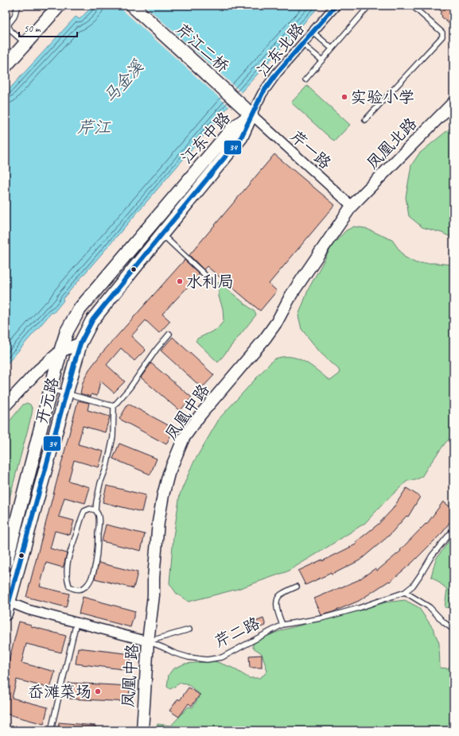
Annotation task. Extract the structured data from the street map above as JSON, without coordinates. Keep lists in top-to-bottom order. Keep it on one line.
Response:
{"streets":{"main road":["芹江二桥","江东中路","开元路"],"street":["江东北路","凤凰北路","芹一路","凤凰中路","芹二路"]},"crossings":[["芹江二桥","江东北路"],["芹江二桥","江东中路"],["芹江二桥","芹一路"],["江东北路","江东中路"],["江东北路","芹一路"],["江东中路","芹一路"],["江东中路","开元路"],["凤凰北路","芹一路"],["凤凰北路","凤凰中路"],["芹一路","凤凰中路"],["开元路","芹二路"],["凤凰中路","芹二路"]],"water":["马金溪","芹江"],"places":["实验小学","水利局","岙滩菜场"],"lines":["transit line 34"],"scale_bar":"50 m"}
